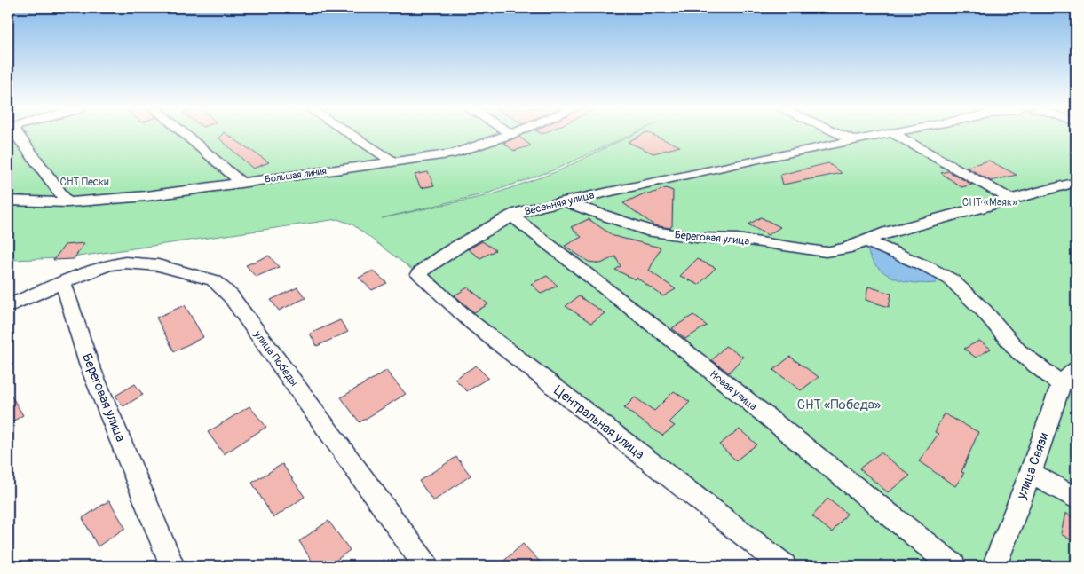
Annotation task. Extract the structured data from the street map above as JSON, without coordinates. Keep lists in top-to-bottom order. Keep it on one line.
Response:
{"streets":{"street":["Большая линия","Весенняя улица","Береговая улица","улица Победы","Новая улица","Центральная улица","улица Связи"]},"crossings":[["Весенняя улица","Береговая улица"],["Весенняя улица","Новая улица"],["Весенняя улица","Центральная улица"],["Береговая улица","улица Победы"]],"parks":["СНТ Пески","СНТ «Маяк»","СНТ «Победа»"]}
